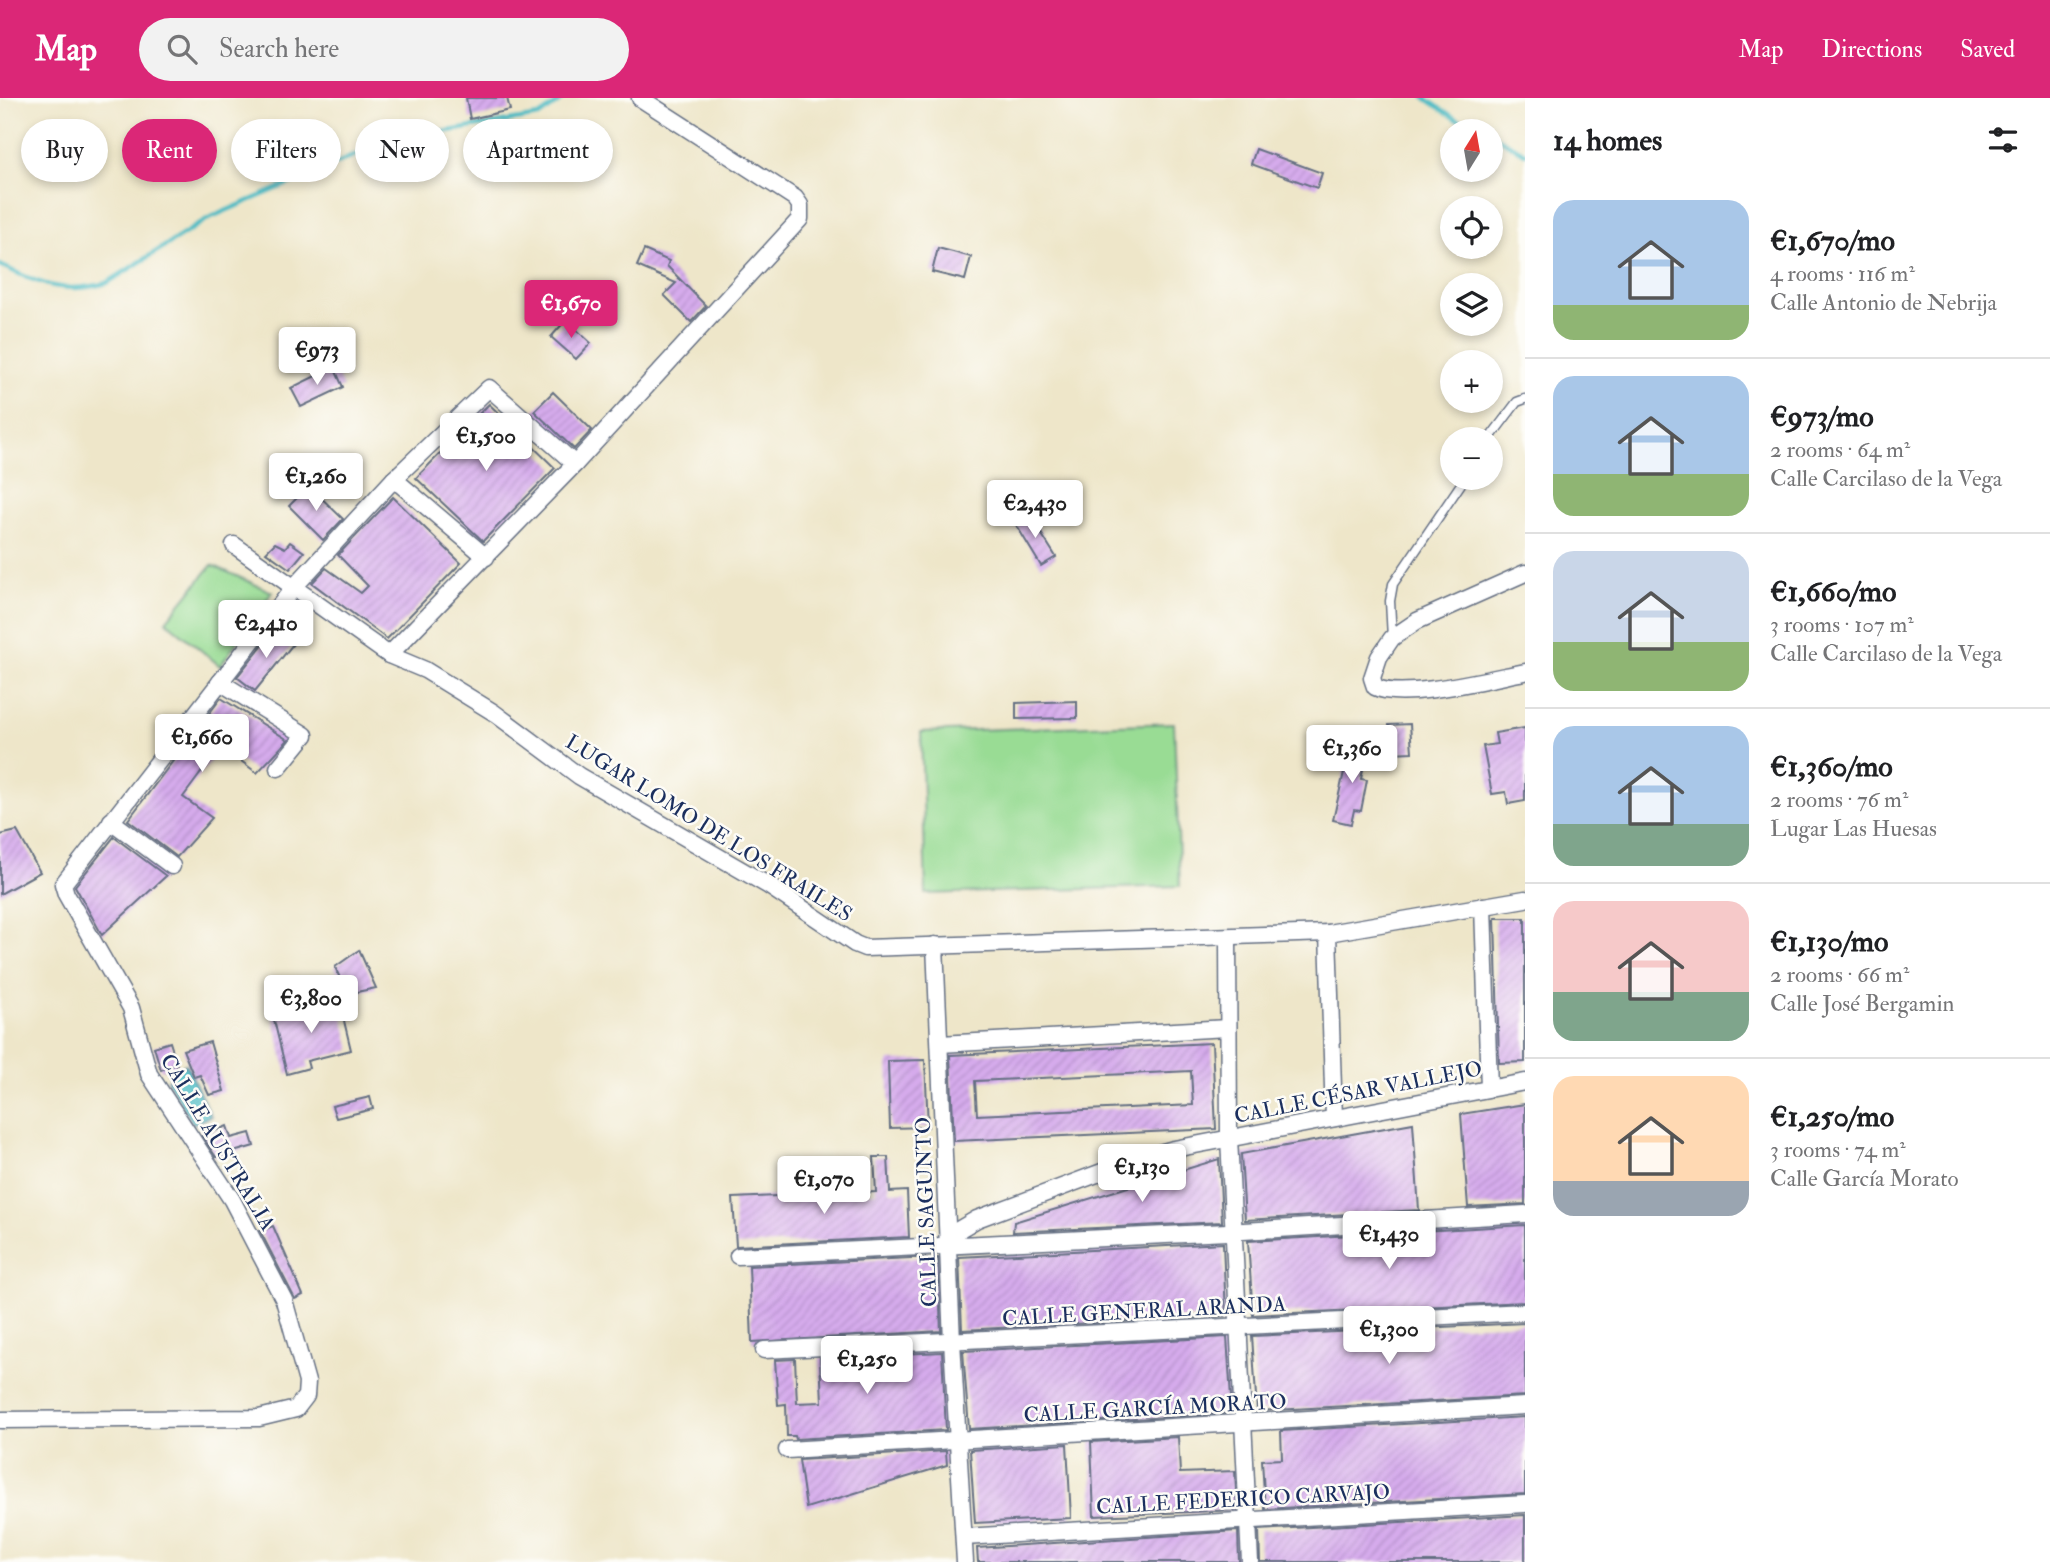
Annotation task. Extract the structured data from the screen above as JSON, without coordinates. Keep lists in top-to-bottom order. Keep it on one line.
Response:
{"streets":{"street":["LUGAR LOMO DE LOS FRAILES","CALLE CÉSAR VALLEJO","CALLE AUSTRALIA","CALLE SAGUNTO","CALLE GENERAL ARANDA","CALLE GARCÍA MORATO","CALLE FEDERICO CARVAJO"]},"crossings":[["LUGAR LOMO DE LOS FRAILES","CALLE SAGUNTO"],["CALLE CÉSAR VALLEJO","CALLE SAGUNTO"],["CALLE SAGUNTO","CALLE GENERAL ARANDA"],["CALLE SAGUNTO","CALLE GARCÍA MORATO"],["CALLE SAGUNTO","CALLE FEDERICO CARVAJO"]],"north":"top","page":{"header":"Map","search":"Search here","nav":["Map","Directions","Saved"],"heading":"14 homes","map_buttons":["+","−"],"chip":["Buy","Rent","Filters","New","Apartment"],"list":[{"name":"€1,670/mo","note":"4 rooms · 116 m² · Calle Antonio de Nebrija"},{"name":"€973/mo","note":"2 rooms · 64 m² · Calle Carcilaso de la Vega"},{"name":"€1,660/mo","note":"3 rooms · 107 m² · Calle Carcilaso de la Vega"},{"name":"€1,360/mo","note":"2 rooms · 76 m² · Lugar Las Huesas"},{"name":"€1,130/mo","note":"2 rooms · 66 m² · Calle José Bergamin"},{"name":"€1,250/mo","note":"3 rooms · 74 m² · Calle García Morato"}],"price":["€1,670","€973","€1,500","€1,260","€2,430","€2,410","€1,660","€1,360","€3,800","€1,130","€1,070","€1,430","€1,300","€1,250"]}}
